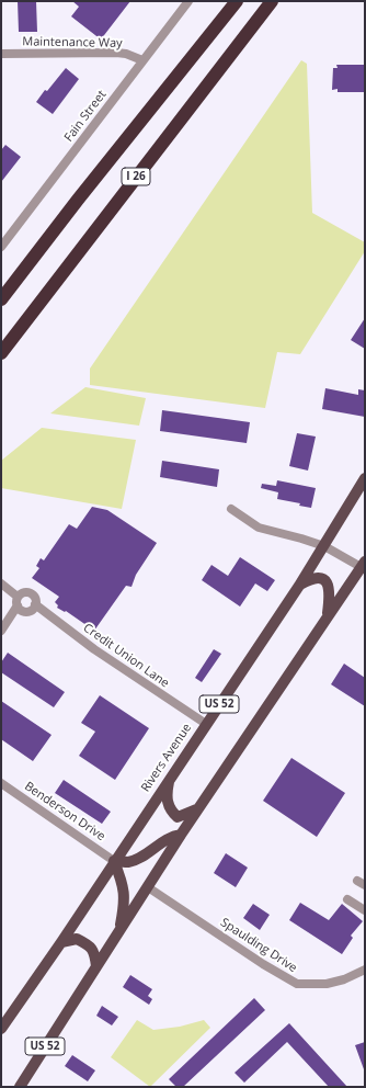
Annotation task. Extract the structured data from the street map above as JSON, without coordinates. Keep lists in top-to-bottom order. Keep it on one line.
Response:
{"streets":{"highway":["I 26"],"main road":["US 52","Rivers Avenue"],"street":["Maintenance Way","Fain Street","Credit Union Lane","Benderson Drive","Spaulding Drive"]},"crossings":[["Maintenance Way","Fain Street"],["Credit Union Lane","Rivers Avenue"],["US 52","Spaulding Drive"],["Rivers Avenue","Benderson Drive"]]}
